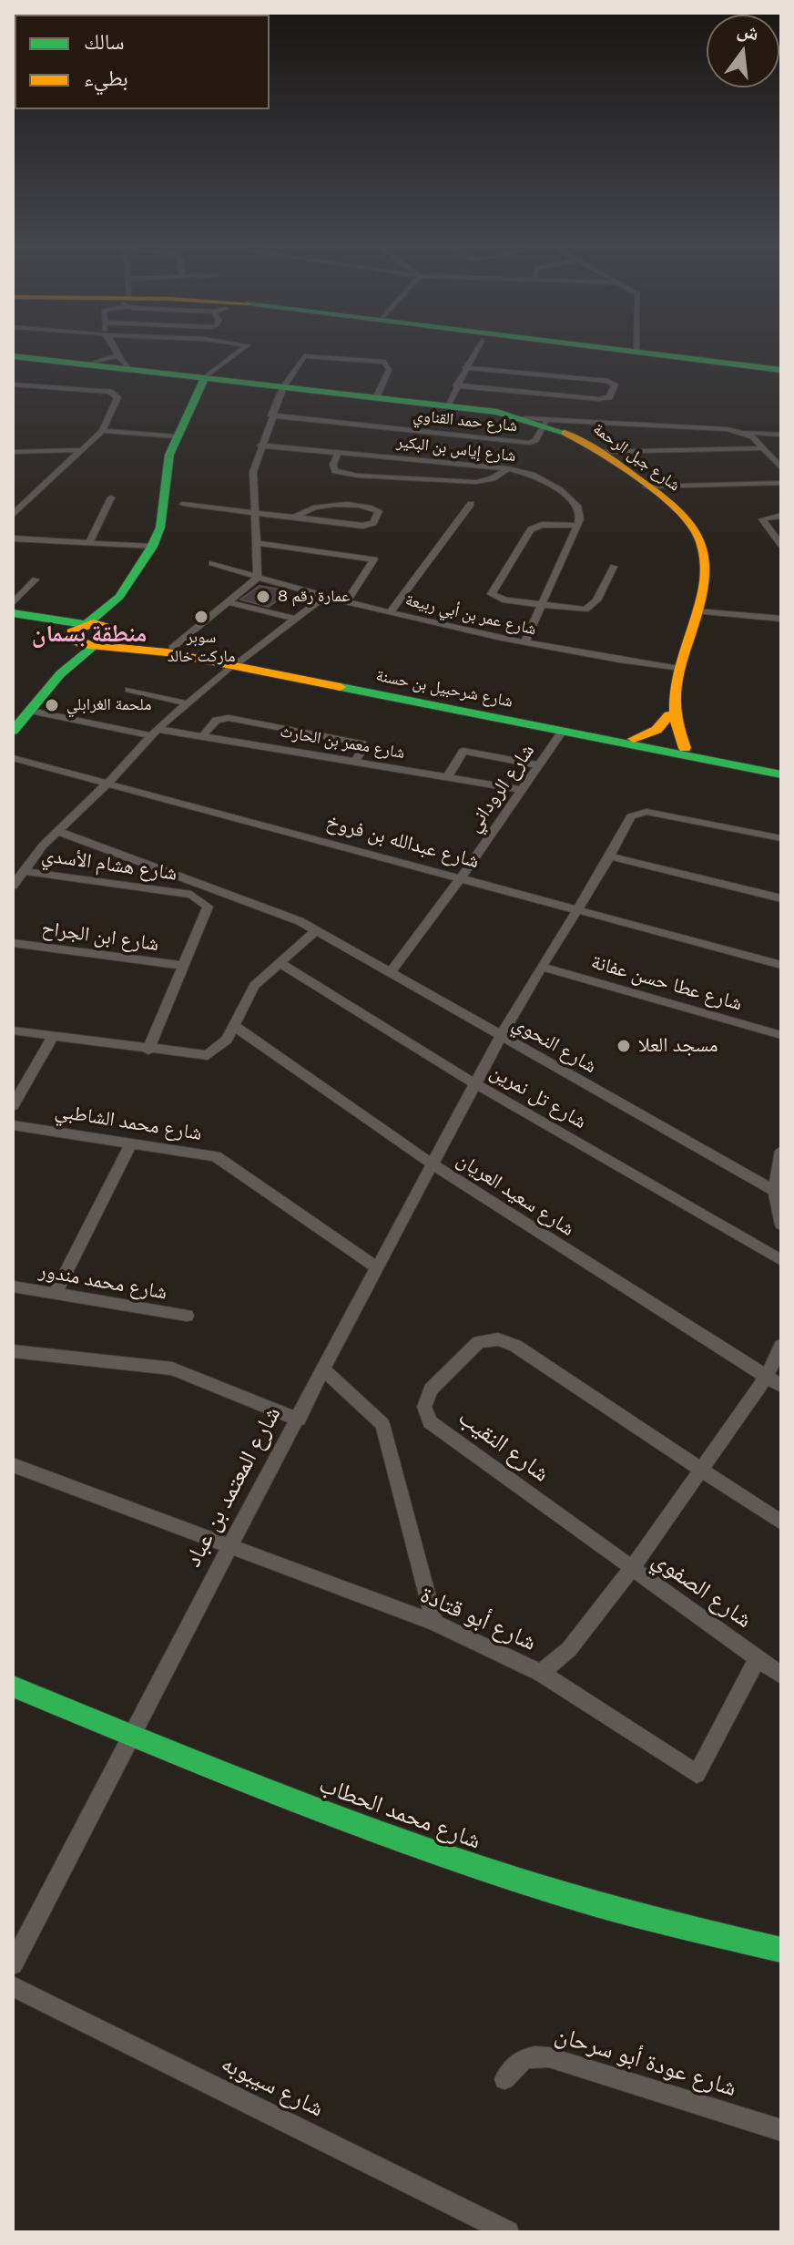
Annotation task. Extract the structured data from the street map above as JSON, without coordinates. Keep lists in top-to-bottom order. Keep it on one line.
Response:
{"streets":{"main road":["شارع جبل الرحمة","شارع شرحبيل بن حسنة","شارع محمد الحطاب"],"street":["شارع حمد القناوي","شارع إياس بن البكير","شارع عمر بن أبي ربيعة","شارع معمر بن الحارث","شارع الروداني","شارع عبدالله بن فروخ","شارع هشام الأسدي","شارع ابن الجراح","شارع عطا حسن عفانة","شارع النحوي","شارع تل نمرين","شارع محمد الشاطبي","شارع سعيد العريان","شارع محمد مندور","شارع النقيب","شارع المعتمد بن عباد","شارع الصفوي","شارع أبو قتادة","شارع عودة أبو سرحان","شارع سيبوبه"]},"crossings":[["شارع حمد القناوي","شارع جبل الرحمة"],["شارع جبل الرحمة","شارع عمر بن أبي ربيعة"],["شارع شرحبيل بن حسنة","شارع الروداني"],["شارع معمر بن الحارث","شارع الروداني"],["شارع الروداني","شارع عبدالله بن فروخ"],["شارع الروداني","شارع النحوي"],["شارع عبدالله بن فروخ","شارع المعتمد بن عباد"],["شارع هشام الأسدي","شارع ابن الجراح"],["شارع عطا حسن عفانة","شارع المعتمد بن عباد"],["شارع النحوي","شارع المعتمد بن عباد"],["شارع تل نمرين","شارع المعتمد بن عباد"],["شارع محمد الشاطبي","شارع المعتمد بن عباد"],["شارع سعيد العريان","شارع المعتمد بن عباد"],["شارع سعيد العريان","شارع أبو قتادة"],["شارع النقيب","شارع الصفوي"],["شارع النقيب","شارع أبو قتادة"],["شارع المعتمد بن عباد","شارع أبو قتادة"],["شارع المعتمد بن عباد","شارع محمد الحطاب"],["شارع الصفوي","شارع أبو قتادة"]],"districts":["منطقة بسمان"],"places":["عمارة رقم 8","سوبر ماركت خالد","ملحمة الغرابلي","مسجد العلا"],"legend":["سالك","بطيء"],"north":"top"}
